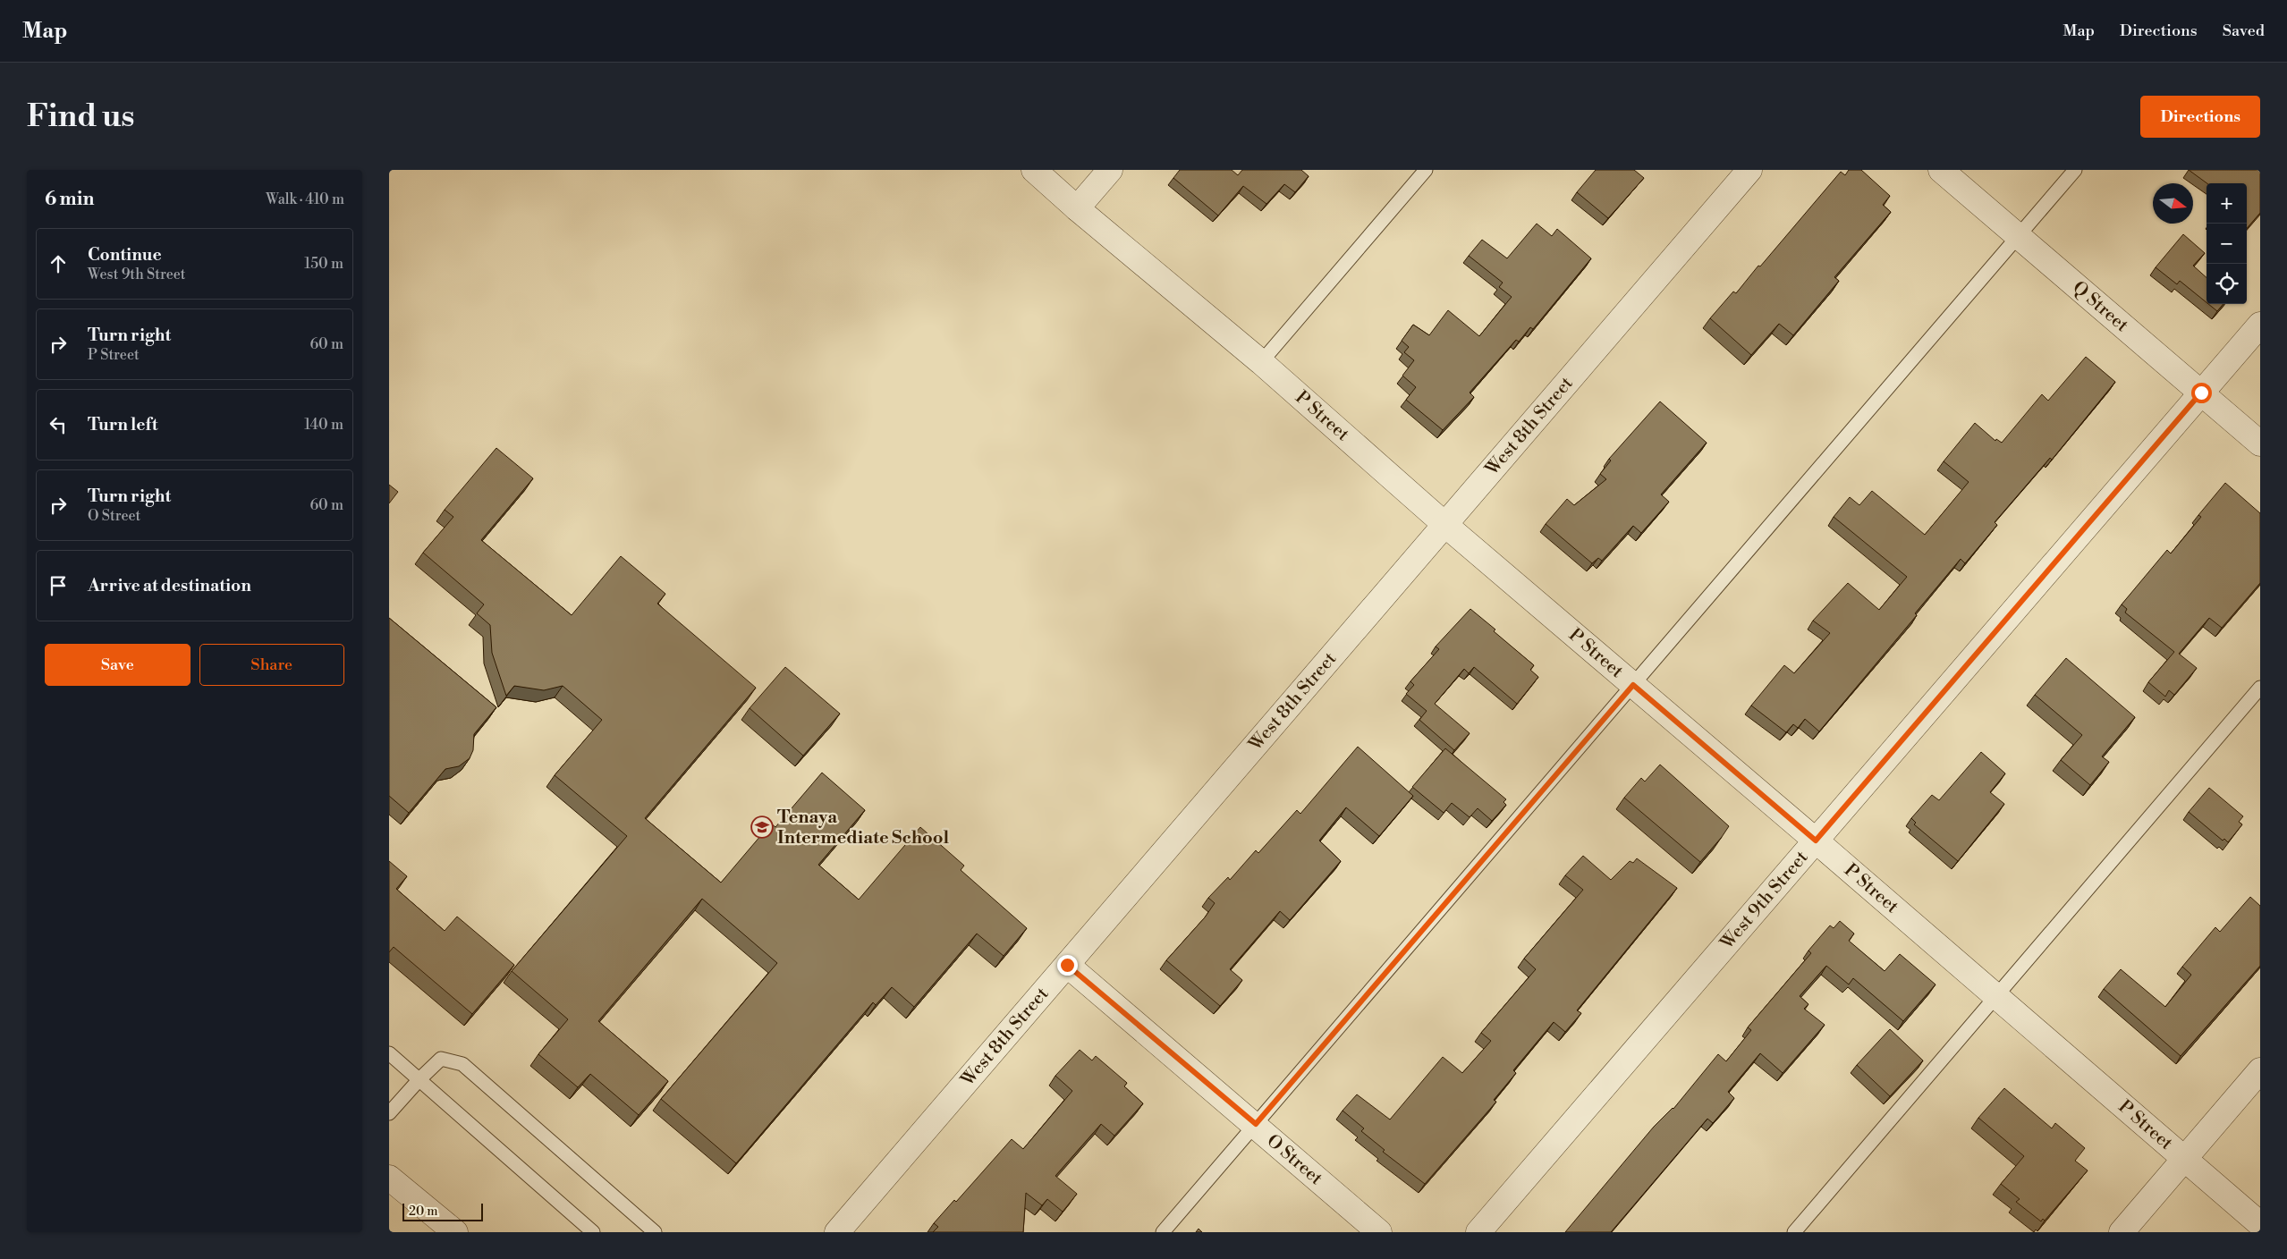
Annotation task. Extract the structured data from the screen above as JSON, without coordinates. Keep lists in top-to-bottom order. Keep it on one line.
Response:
{"streets":{"street":["Q Street","P Street","West 8th Street","West 9th Street","O Street"]},"crossings":[["Q Street","West 9th Street"],["P Street","West 8th Street"],["P Street","West 9th Street"],["West 8th Street","O Street"]],"places":{"school or university":["Tenaya Intermediate School"]},"scale_bar":"20 m","north":"right","page":{"header":"Map","nav":["Map","Directions","Saved"],"buttons":["Directions",["Save","Share"]],"title":"Find us","heading":["6 min","Walk · 410 m"],"map_buttons":["+","−"],"list":[["Continue","West 9th Street","150 m"],["Turn right","P Street","60 m"],["Turn left","140 m"],["Turn right","O Street","60 m"],"Arrive at destination"],"scale":"20 m"}}
